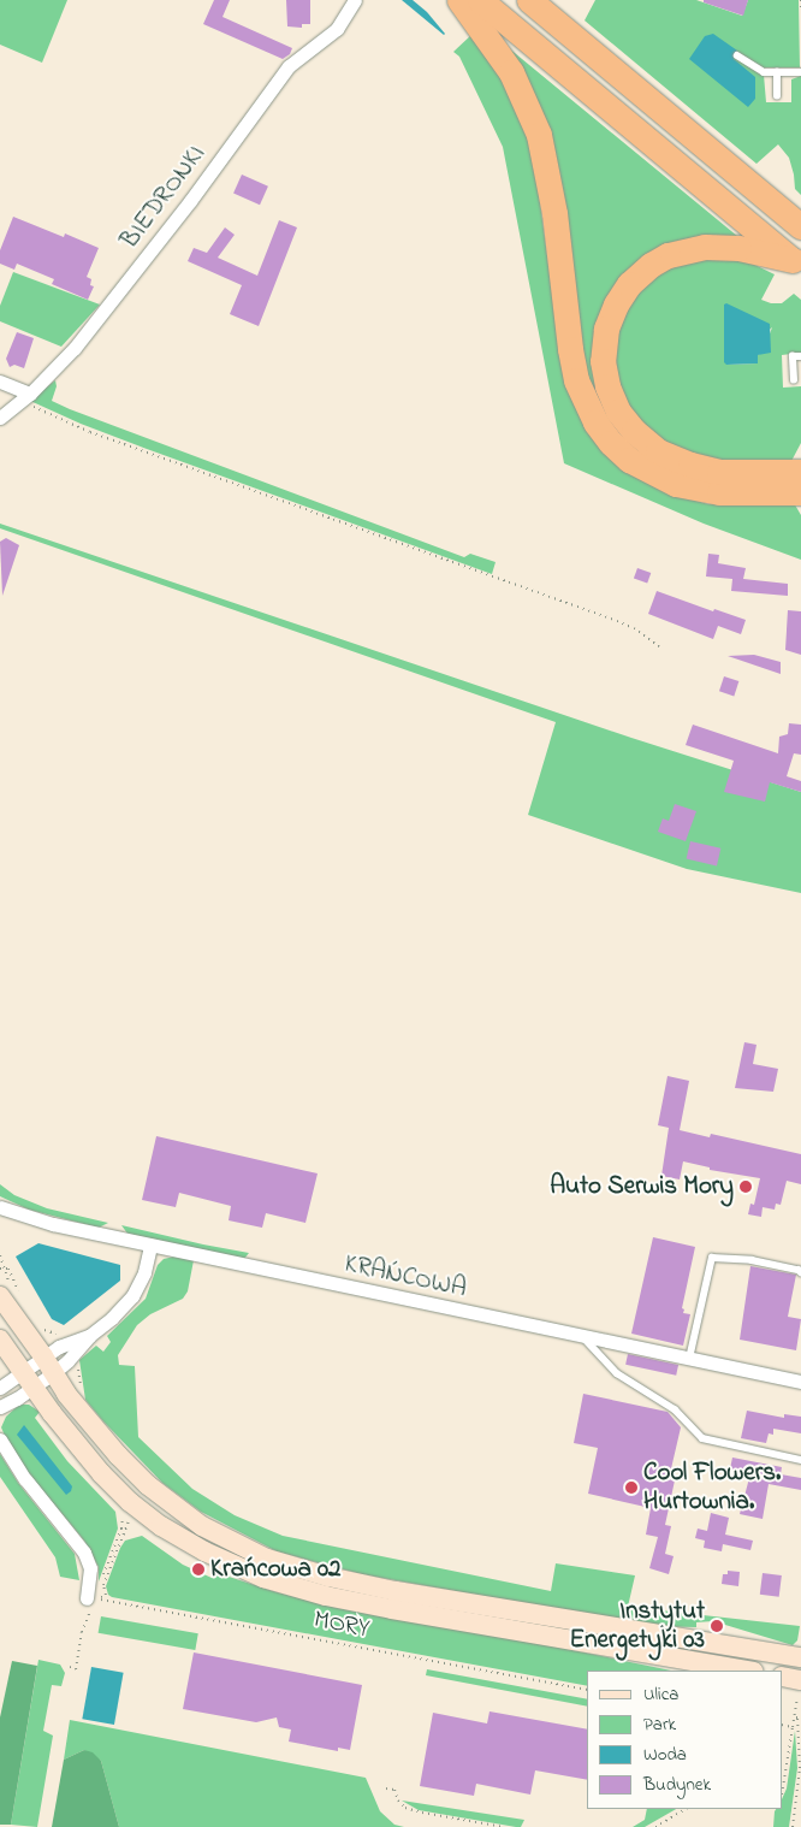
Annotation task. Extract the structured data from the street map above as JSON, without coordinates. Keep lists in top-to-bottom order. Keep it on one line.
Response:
{"streets":{"street":["BIEDRONKI","KRAŃCOWA"],"path":["MORY"]},"places":["Auto Serwis Mory","Cool Flowers. Hurtownia.","Krańcowa 02","Instytut Energetyki 03"],"legend":["Ulica","Park","Woda","Budynek"]}
